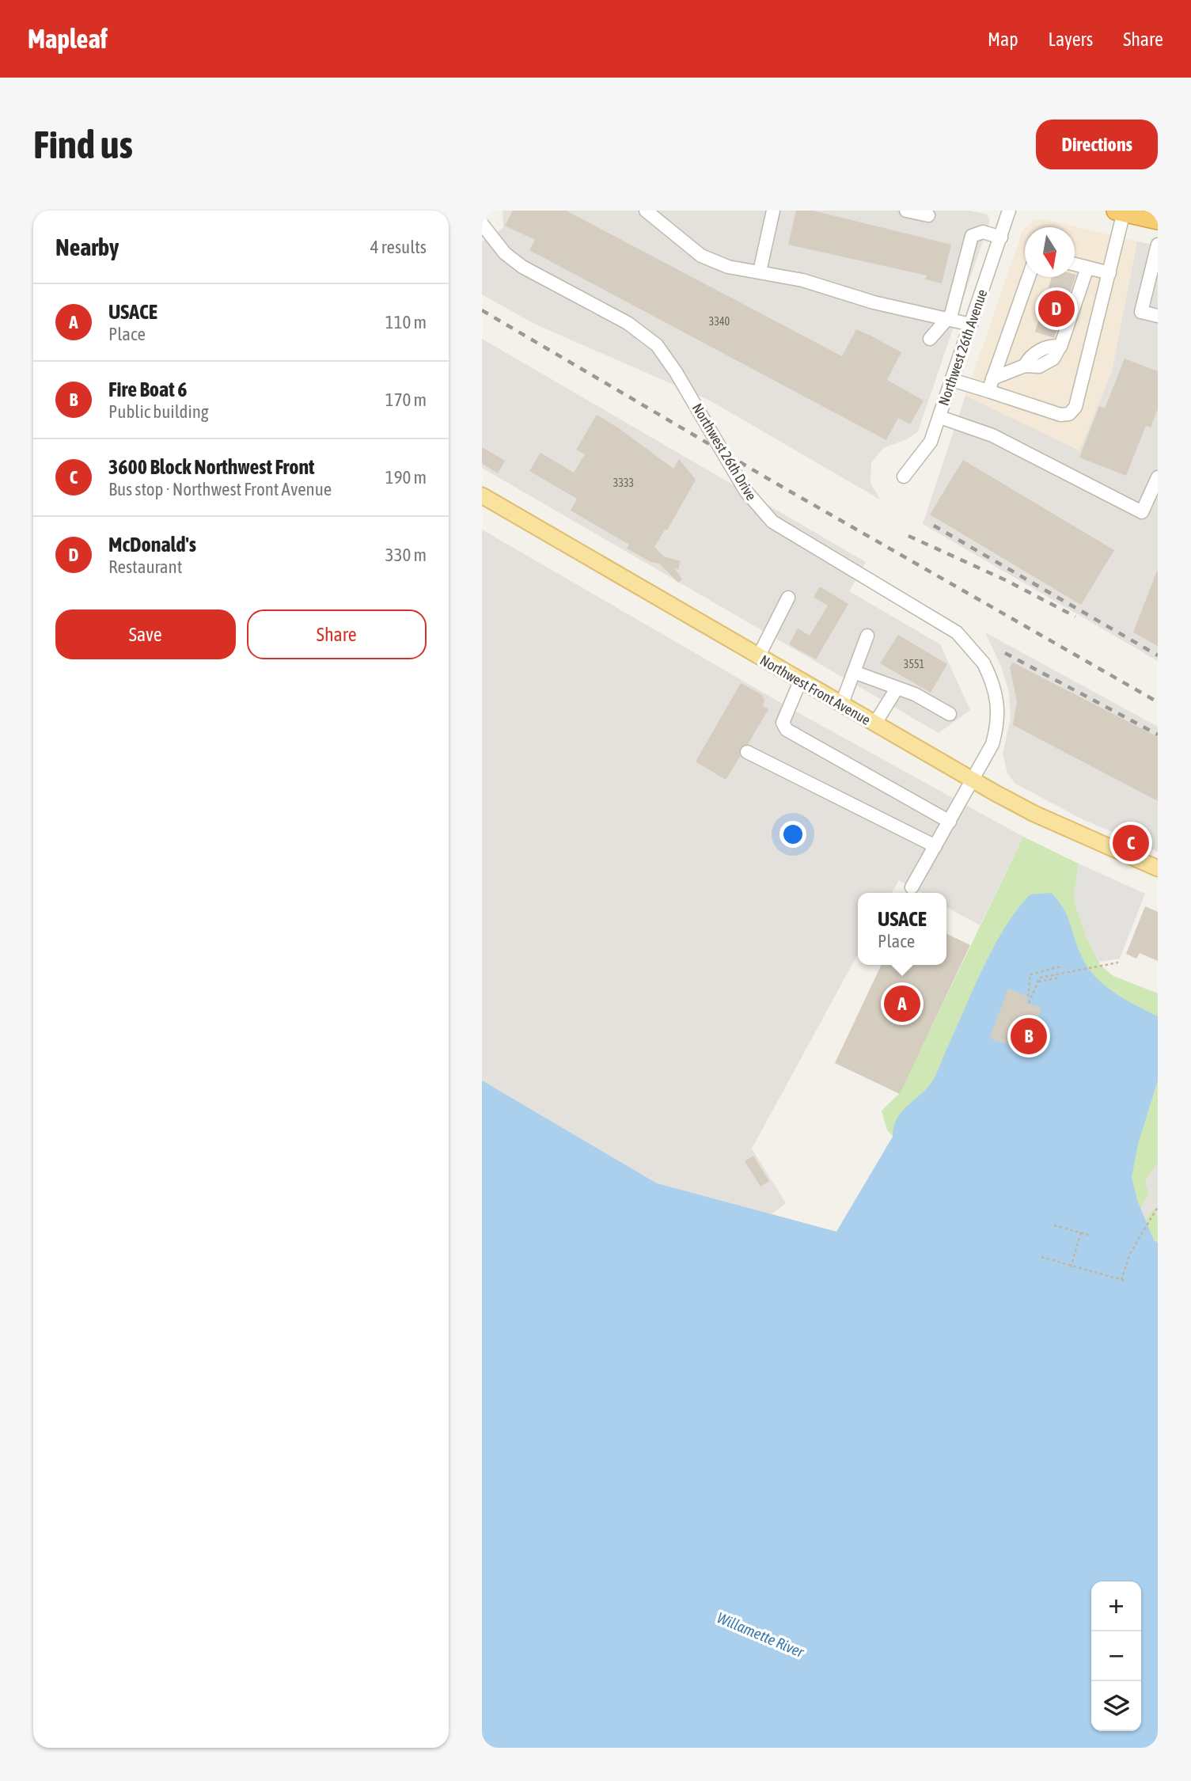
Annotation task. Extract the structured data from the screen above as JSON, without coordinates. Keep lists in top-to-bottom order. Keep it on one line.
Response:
{"streets":{"main road":["Northwest Front Avenue"],"street":["Northwest 26th Avenue","Northwest 26th Drive"]},"crossings":[["Northwest 26th Drive","Northwest Front Avenue"]],"water":["Willamette River"],"house_numbers":["3340","3333","3551"],"north":"bottom","page":{"header":"Mapleaf","nav":["Map","Layers","Share"],"buttons":["Directions",["Save","Share"]],"title":"Find us","heading":["Nearby","4 results"],"list":[{"mark":"A","name":"USACE","note":"Place","value":"110 m"},{"mark":"B","name":"Fire Boat 6","note":"Public building","value":"170 m"},{"mark":"C","name":"3600 Block Northwest Front","note":"Bus stop · Northwest Front Avenue","value":"190 m"},{"mark":"D","name":"McDonald's","note":"Restaurant","value":"330 m"}],"pins":["D","C","A","B"],"popup":["USACE","Place"],"map_buttons":["+","−"]}}
